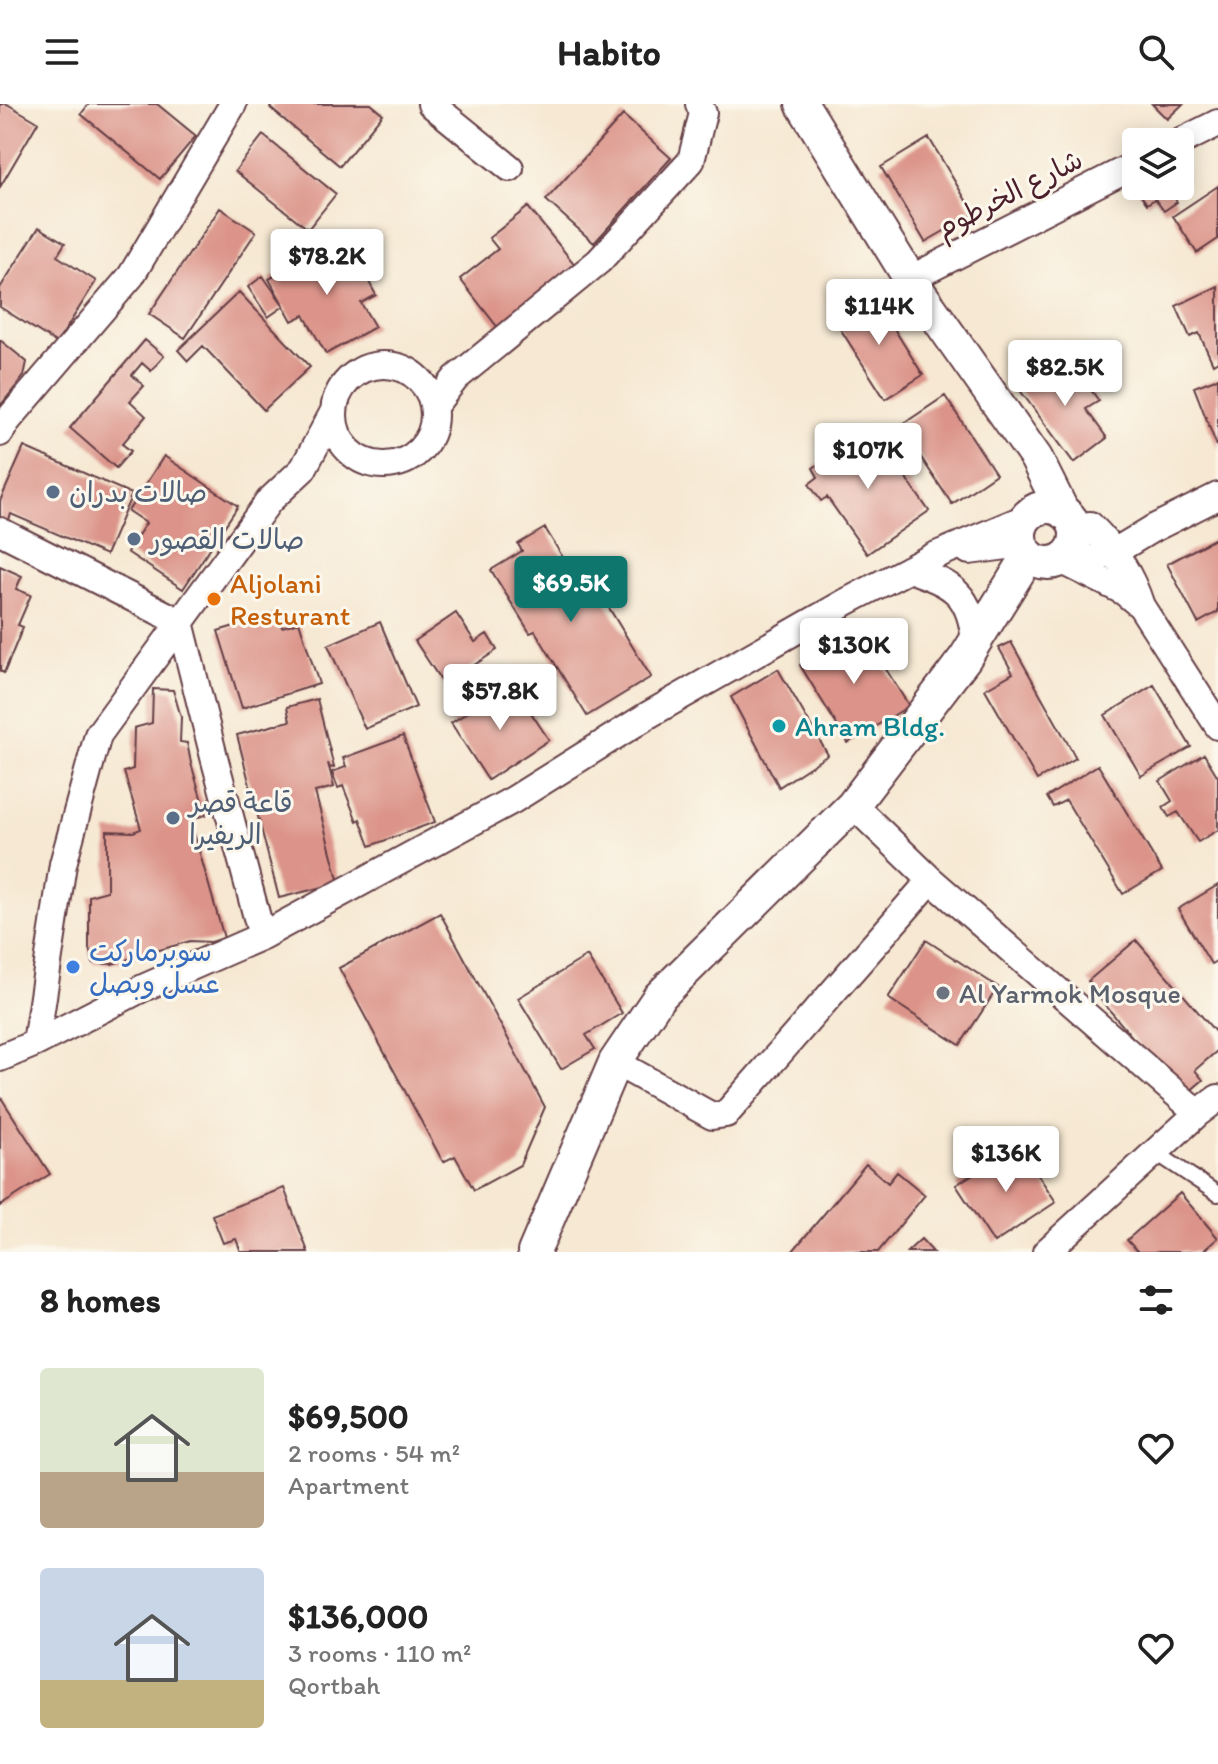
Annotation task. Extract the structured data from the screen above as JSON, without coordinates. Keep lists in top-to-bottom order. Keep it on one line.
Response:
{"streets":{"street":["شارع الخرطوم"]},"places":["صالات بدران","صالات القصور","Aljolani Resturant","Ahram Bldg.","قاعة قصر الريفيرا","سوبرماركت عسل وبصل","Al Yarmok Mosque"],"page":{"header":"Habito","price":["$78.2K","$114K","$82.5K","$107K","$69.5K","$130K","$57.8K","$136K"],"heading":"8 homes","list":[{"name":"$69,500","note":"2 rooms · 54 m² · Apartment"},{"name":"$136,000","note":"3 rooms · 110 m² · Qortbah"}]}}
